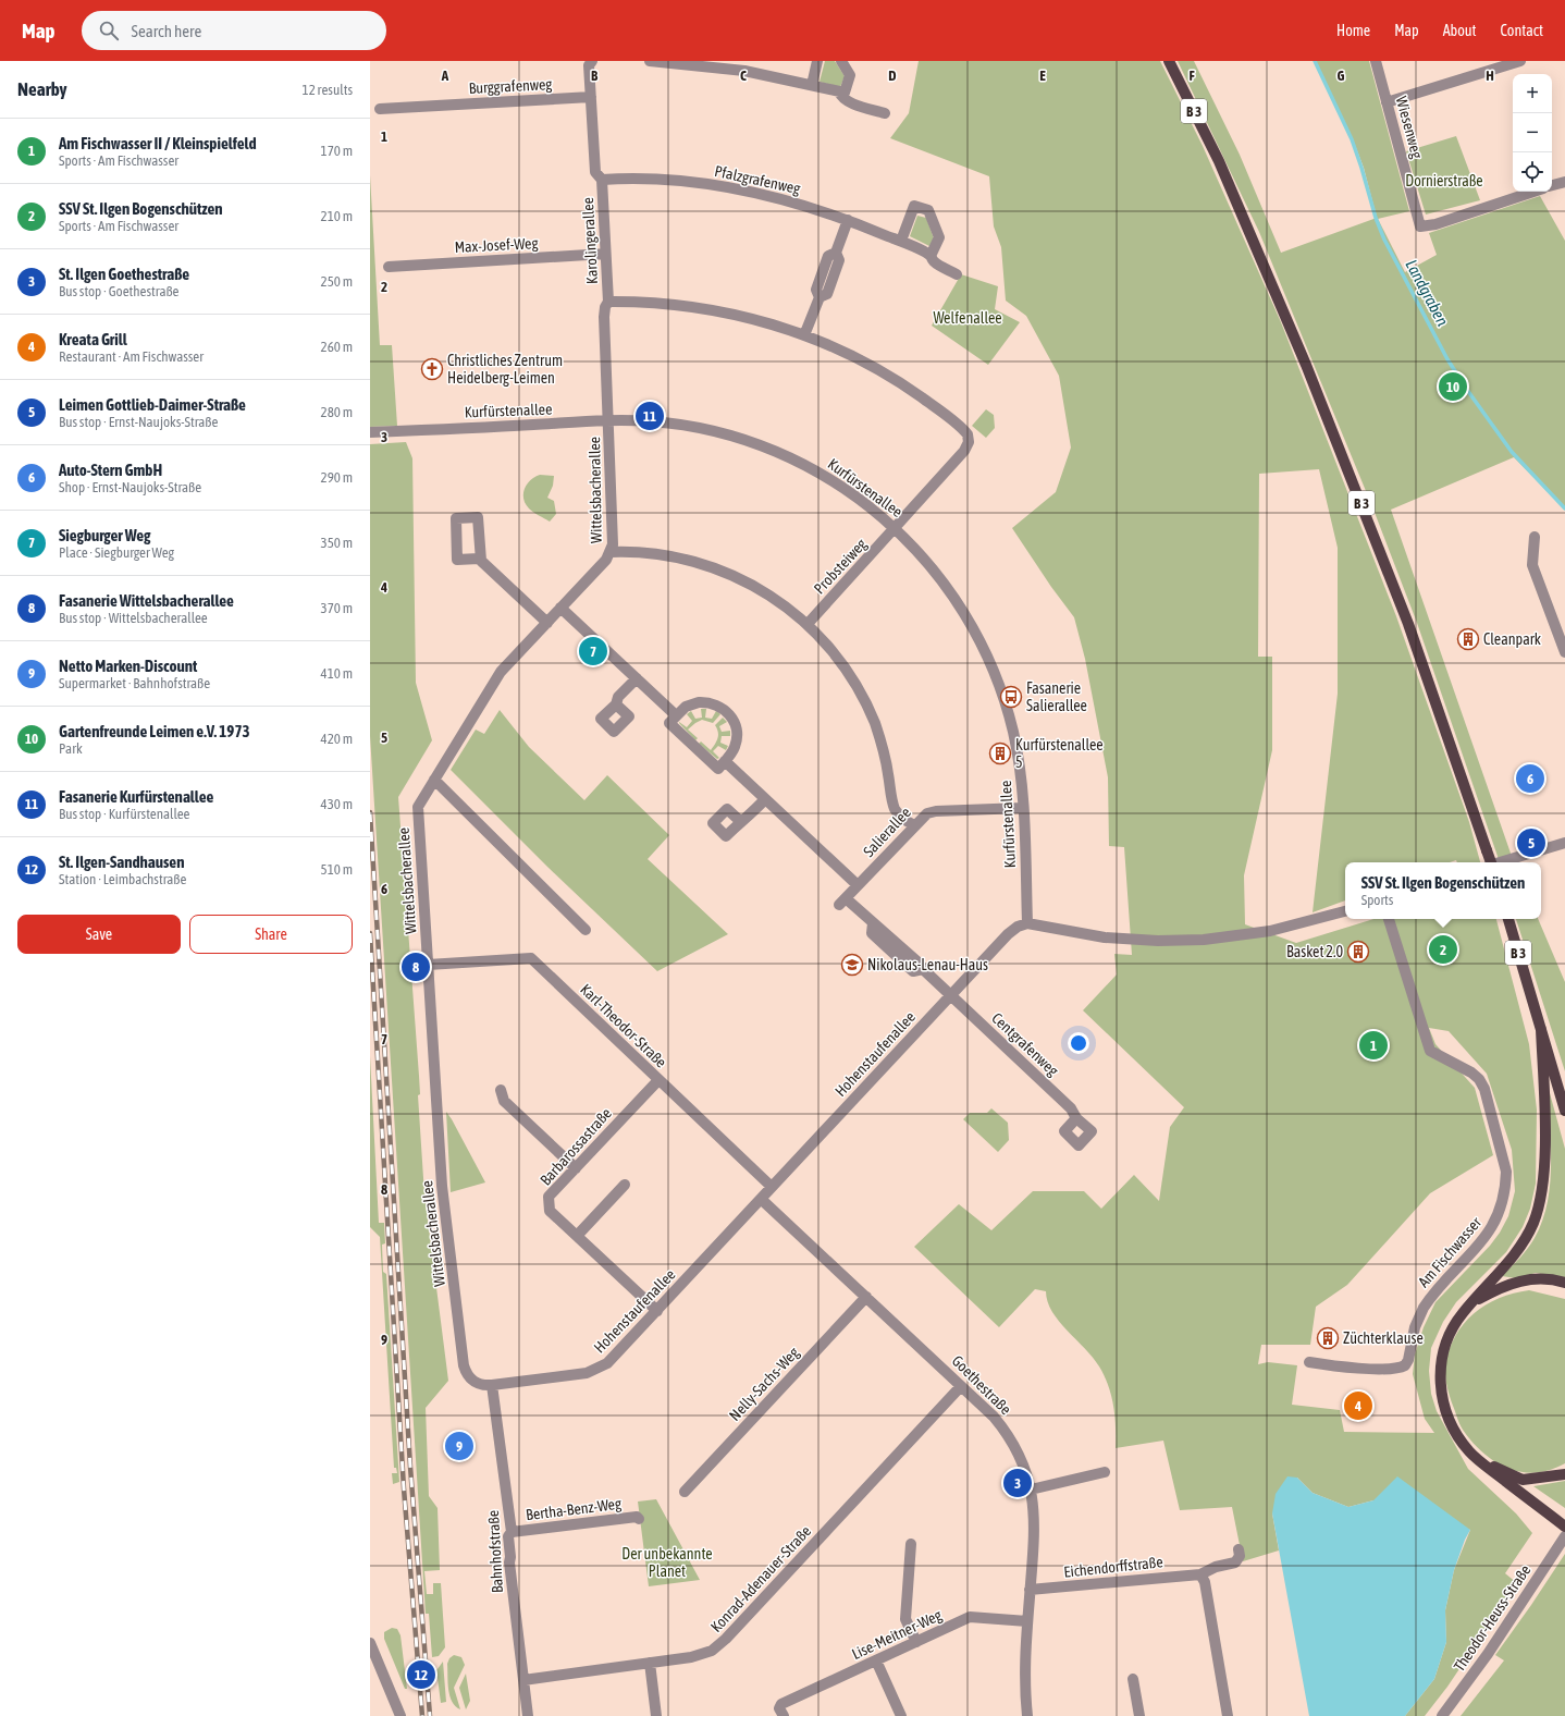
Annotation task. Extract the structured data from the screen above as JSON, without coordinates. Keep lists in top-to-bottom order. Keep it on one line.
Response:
{"streets":{"main road":["B 3"],"street":["Burggrafenweg","Wiesenweg","Pfalzgrafenweg","Karolingerallee","Max-Josef-Weg","Kurfürstenallee","Wittelsbacherallee","Probsteiweg","Salierallee","Karl-Theodor-Straße","Centgrafenweg","Hohenstaufenallee","Barbarossastraße","Am Fischwasser","Nelly-Sachs-Weg","Goethestraße","Bertha-Benz-Weg","Bahnhofstraße","Eichendorffstraße","Konrad-Adenauer-Straße","Theodor-Heuss-Straße","Lise-Meitner-Weg"]},"crossings":[["Burggrafenweg","Karolingerallee"],["Pfalzgrafenweg","Karolingerallee"],["Karolingerallee","Max-Josef-Weg"],["Karolingerallee","Kurfürstenallee"],["Karolingerallee","Wittelsbacherallee"],["Kurfürstenallee","Wittelsbacherallee"],["Kurfürstenallee","Probsteiweg"],["Kurfürstenallee","Salierallee"],["Kurfürstenallee","Hohenstaufenallee"],["Wittelsbacherallee","Karl-Theodor-Straße"],["Wittelsbacherallee","Hohenstaufenallee"],["Wittelsbacherallee","Bahnhofstraße"],["Salierallee","Centgrafenweg"],["Karl-Theodor-Straße","Hohenstaufenallee"],["Karl-Theodor-Straße","Barbarossastraße"],["Centgrafenweg","Hohenstaufenallee"],["Hohenstaufenallee","Barbarossastraße"],["Hohenstaufenallee","Goethestraße"],["Hohenstaufenallee","Bahnhofstraße"],["Nelly-Sachs-Weg","Goethestraße"],["Goethestraße","Eichendorffstraße"],["Goethestraße","Konrad-Adenauer-Straße"],["Goethestraße","Lise-Meitner-Weg"],["Bertha-Benz-Weg","Bahnhofstraße"],["Bahnhofstraße","Konrad-Adenauer-Straße"]],"water":["Landgraben"],"parks":["Dornierstraße","Welfenallee","Der unbekannte Planet"],"places":{"church":["Christliches Zentrum Heidelberg-Leimen"],"building":["Cleanpark","Kurfürstenallee 5","Basket 2.0","Züchterklause"],"bus stop":["Fasanerie Salierallee"],"school or university":["Nikolaus-Lenau-Haus"]},"page":{"header":"Map","search":"Search here","nav":["Home","Map","About","Contact"],"heading":["Nearby","12 results"],"map_buttons":["+","−"],"list":[{"mark":"1","name":"Am Fischwasser II / Kleinspielfeld","note":"Sports · Am Fischwasser","value":"170 m"},{"mark":"2","name":"SSV St. Ilgen Bogenschützen","note":"Sports · Am Fischwasser","value":"210 m"},{"mark":"3","name":"St. Ilgen Goethestraße","note":"Bus stop · Goethestraße","value":"250 m"},{"mark":"4","name":"Kreata Grill","note":"Restaurant · Am Fischwasser","value":"260 m"},{"mark":"5","name":"Leimen Gottlieb-Daimer-Straße","note":"Bus stop · Ernst-Naujoks-Straße","value":"280 m"},{"mark":"6","name":"Auto-Stern GmbH","note":"Shop · Ernst-Naujoks-Straße","value":"290 m"},{"mark":"7","name":"Siegburger Weg","note":"Place · Siegburger Weg","value":"350 m"},{"mark":"8","name":"Fasanerie Wittelsbacherallee","note":"Bus stop · Wittelsbacherallee","value":"370 m"},{"mark":"9","name":"Netto Marken-Discount","note":"Supermarket · Bahnhofstraße","value":"410 m"},{"mark":"10","name":"Gartenfreunde Leimen e.V. 1973","note":"Park","value":"420 m"},{"mark":"11","name":"Fasanerie Kurfürstenallee","note":"Bus stop · Kurfürstenallee","value":"430 m"},{"mark":"12","name":"St. Ilgen-Sandhausen","note":"Station · Leimbachstraße","value":"510 m"}],"pins":["10","11","7","6","5","2","8","1","4","9","3","12"],"popup":["SSV St. Ilgen Bogenschützen","Sports"],"buttons":["Save","Share"]},"grid":{"columns":["A","B","C","D","E","F","G","H"],"rows":["1","2","3","4","5","6","7","8","9"]}}
